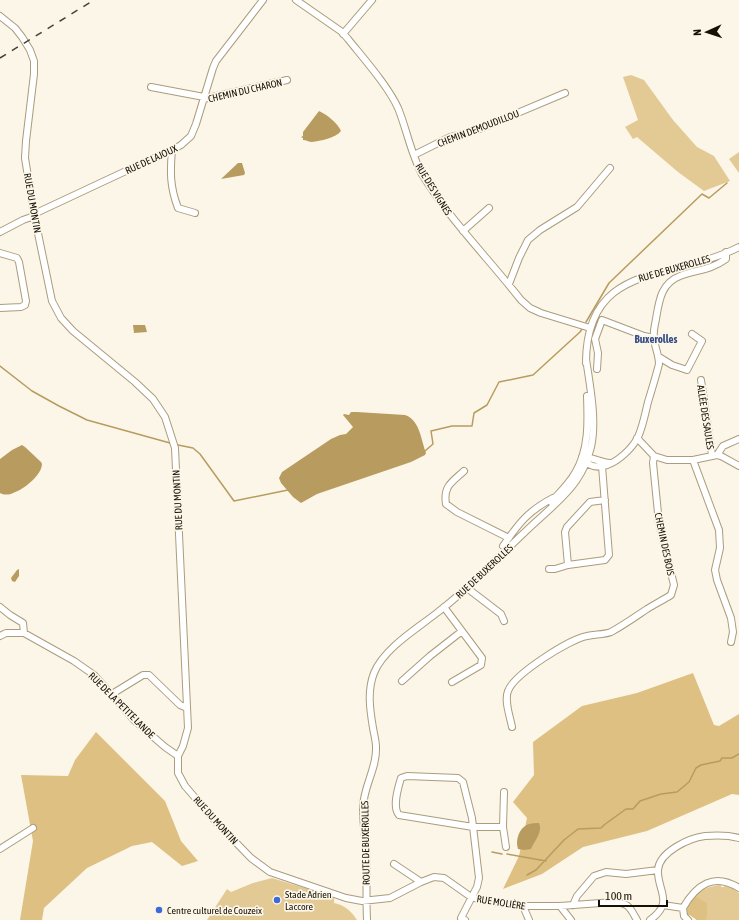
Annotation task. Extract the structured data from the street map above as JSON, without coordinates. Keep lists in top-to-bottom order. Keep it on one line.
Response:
{"streets":{"street":["CHEMIN DU CHARON","CHEMIN DEMOUDILLOU","RUE DE LAJOUX","RUE DES VIGNES","RUE DU MONTIN","RUE DE BUXEROLLES","ALLÉE DES SAULES","CHEMIN DES BOIS","RUE DE LA PETITE LANDE","ROUTE DE BUXEROLLES","RUE MOLIÈRE"]},"crossings":[["CHEMIN DU CHARON","RUE DE LAJOUX"],["CHEMIN DEMOUDILLOU","RUE DES VIGNES"],["RUE DE LAJOUX","RUE DU MONTIN"],["RUE DES VIGNES","RUE DE BUXEROLLES"],["RUE DU MONTIN","RUE DE LA PETITE LANDE"],["RUE DU MONTIN","ROUTE DE BUXEROLLES"],["RUE DU MONTIN","RUE MOLIÈRE"],["RUE DE BUXEROLLES","ROUTE DE BUXEROLLES"],["ROUTE DE BUXEROLLES","RUE MOLIÈRE"]],"districts":["Buxerolles"],"places":["Stade Adrien Laccore","Centre culturel de Couzeix"],"scale_bar":"100 m","north":"left"}
